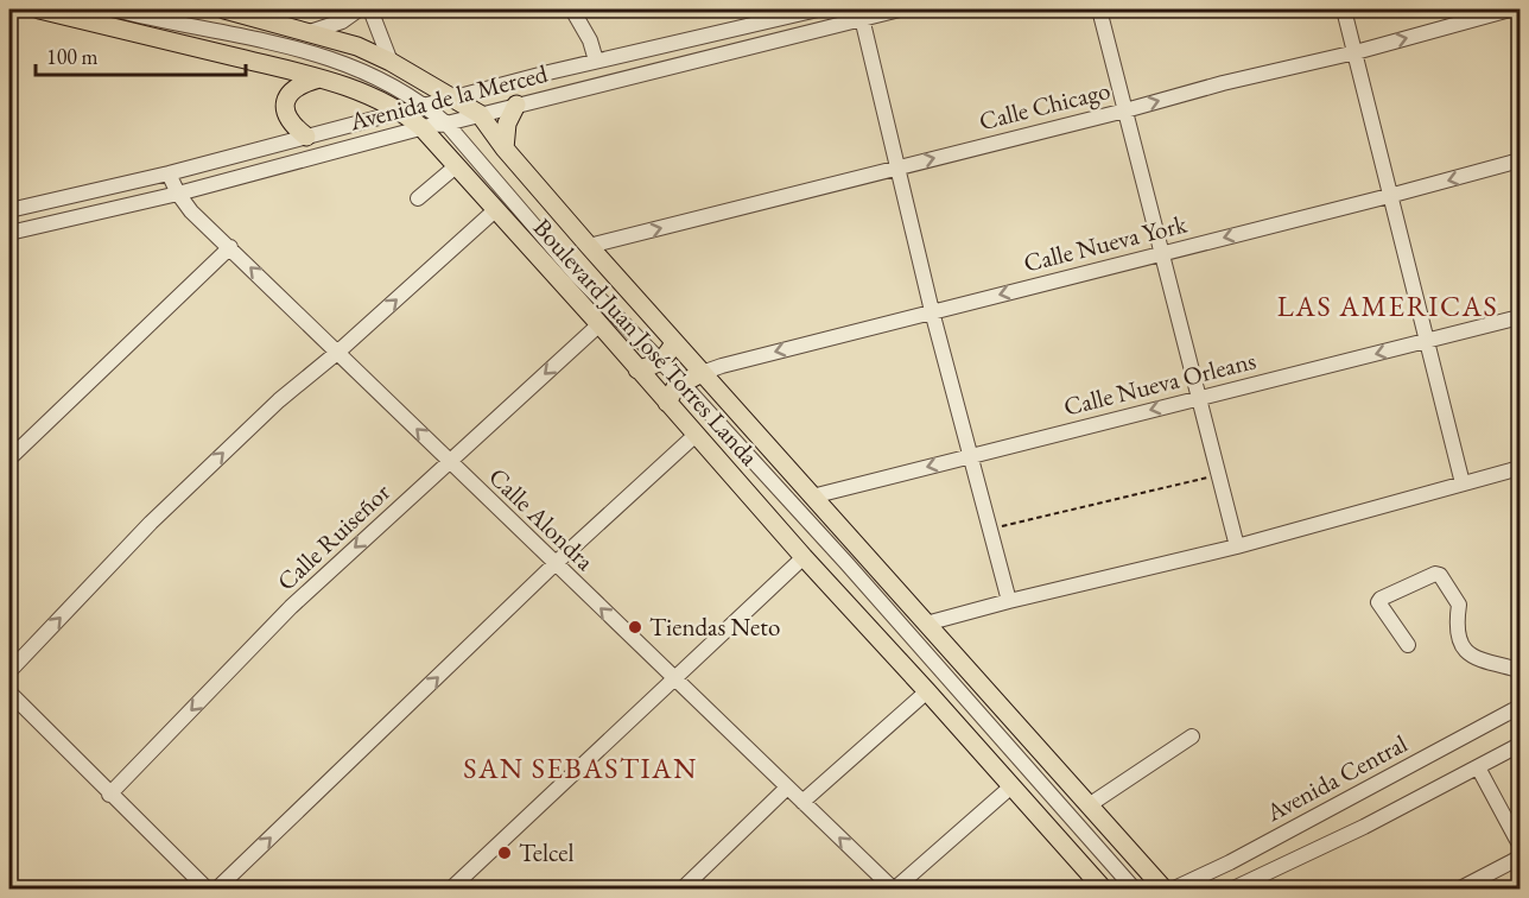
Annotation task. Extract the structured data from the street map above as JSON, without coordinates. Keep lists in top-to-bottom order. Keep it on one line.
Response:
{"streets":{"main road":["Boulevard Juan José Torres Landa"],"street":["Avenida de la Merced","Calle Chicago","Calle Nueva York","Calle Nueva Orleans","Calle Alondra","Calle Ruiseñor","Avenida Central"]},"crossings":[["Avenida de la Merced","Boulevard Juan José Torres Landa"],["Avenida de la Merced","Calle Alondra"],["Calle Chicago","Boulevard Juan José Torres Landa"],["Calle Nueva York","Boulevard Juan José Torres Landa"],["Boulevard Juan José Torres Landa","Calle Nueva Orleans"],["Boulevard Juan José Torres Landa","Calle Ruiseñor"],["Calle Alondra","Calle Ruiseñor"]],"one_way":["Calle Chicago","Calle Nueva York","Calle Nueva Orleans","Calle Alondra","Calle Ruiseñor"],"districts":["LAS AMERICAS","SAN SEBASTIAN"],"places":["Tiendas Neto","Telcel"],"scale_bar":"100 m"}
